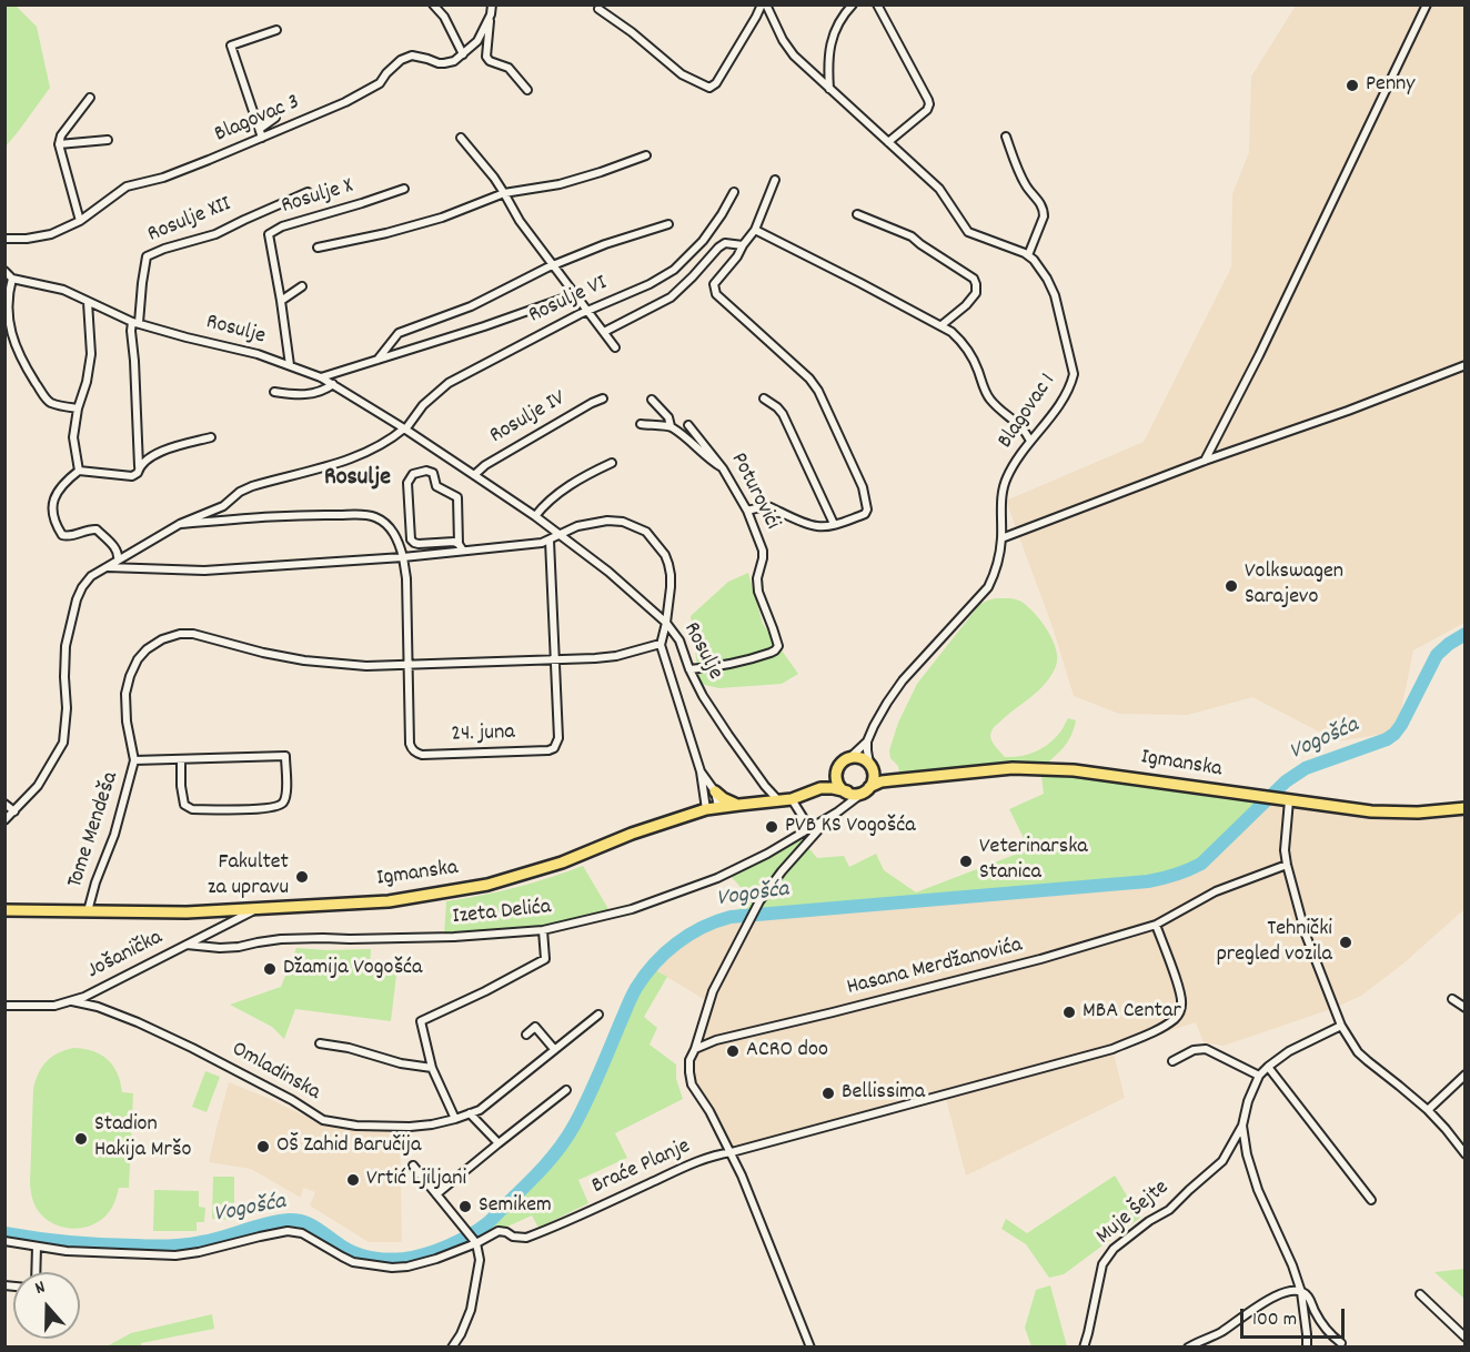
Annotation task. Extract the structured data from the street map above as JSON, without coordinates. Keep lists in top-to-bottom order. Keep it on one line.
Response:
{"streets":{"main road":["Igmanska"],"street":["Blagovac 3","Rosulje X","Rosulje XII","Rosulje VI","Rosulje","Blagovac 1","Rosulje IV","Poturovići","24. juna","Tome Mendeša","Izeta Delića","Jošanička","Hasana Merdžanovića","Omladinska","Braće Planje","Muje Šejte"]},"crossings":[["Rosulje X","Rosulje"],["Rosulje XII","Rosulje"],["Rosulje VI","Rosulje"],["Rosulje","Rosulje IV"],["Rosulje","Poturovići"],["Rosulje","Igmanska"],["Blagovac 1","Igmanska"],["Blagovac 1","Izeta Delića"],["24. juna","Tome Mendeša"],["Igmanska","Tome Mendeša"],["Igmanska","Izeta Delića"],["Igmanska","Jošanička"],["Izeta Delića","Jošanička"],["Jošanička","Omladinska"],["Hasana Merdžanovića","Braće Planje"]],"districts":["Rosulje"],"water":["Vogošća"],"places":["Penny","Volkswagen Sarajevo","PVB KS Vogošća","Veterinarska Stanica","Fakultet za upravu","Tehnički pregled vozila","Džamija Vogošća","MBA Centar","ACRO doo","Bellissima","Stadion Hakija Mršo","OŠ Zahid Baručija","Vrtić Ljiljani","Semikem"],"scale_bar":"100 m","north":"top"}
